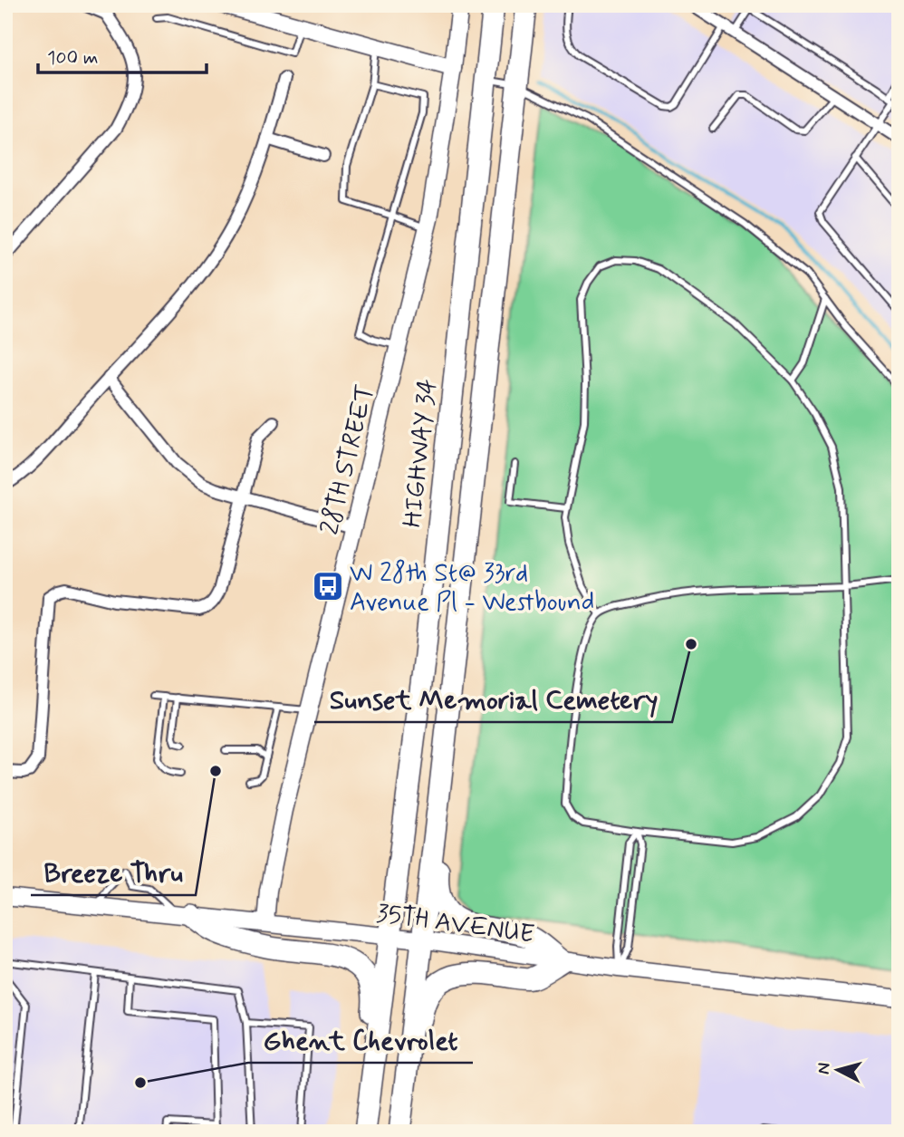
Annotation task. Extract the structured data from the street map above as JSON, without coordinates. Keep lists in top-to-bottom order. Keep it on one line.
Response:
{"streets":{"highway":["HIGHWAY 34"],"street":["28TH STREET","35TH AVENUE"]},"crossings":[["HIGHWAY 34","35TH AVENUE"],["28TH STREET","35TH AVENUE"]],"places":{"bus stop":["W 28th St@ 33rd Avenue Pl - Westbound"],"other":["Sunset Memorial Cemetery","Breeze Thru","Ghent Chevrolet"]},"scale_bar":"100 m","north":"left"}
